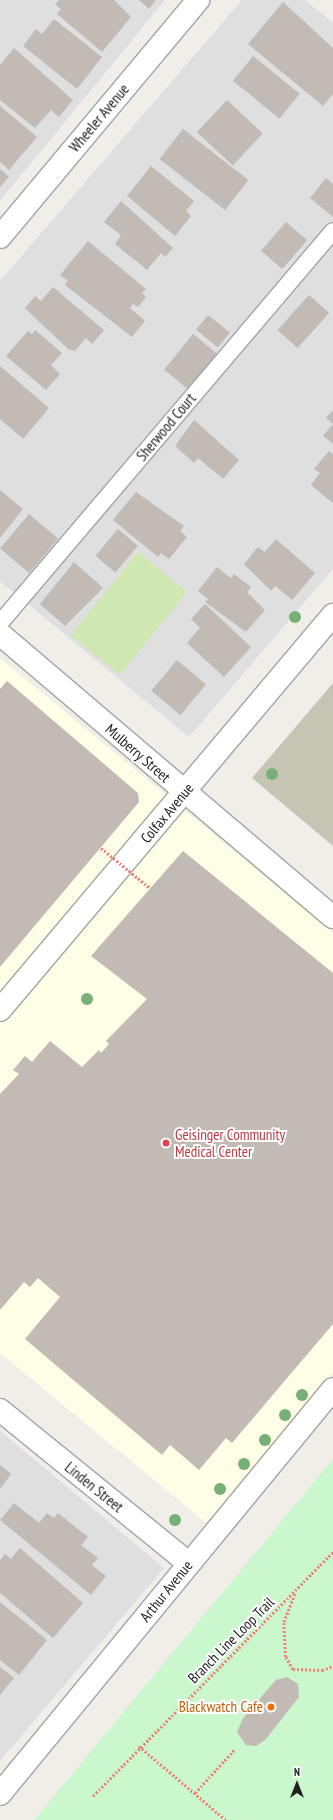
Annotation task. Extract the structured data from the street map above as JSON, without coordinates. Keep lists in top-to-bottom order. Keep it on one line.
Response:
{"streets":{"street":["Wheeler Avenue","Mulberry Street","Colfax Avenue","Linden Street","Arthur Avenue"],"lane":["Sherwood Court"],"path":["Branch Line Loop Trail"]},"crossings":[["Mulberry Street","Colfax Avenue"],["Linden Street","Arthur Avenue"]],"places":["Geisinger Community Medical Center","Blackwatch Cafe"],"north":"top"}
